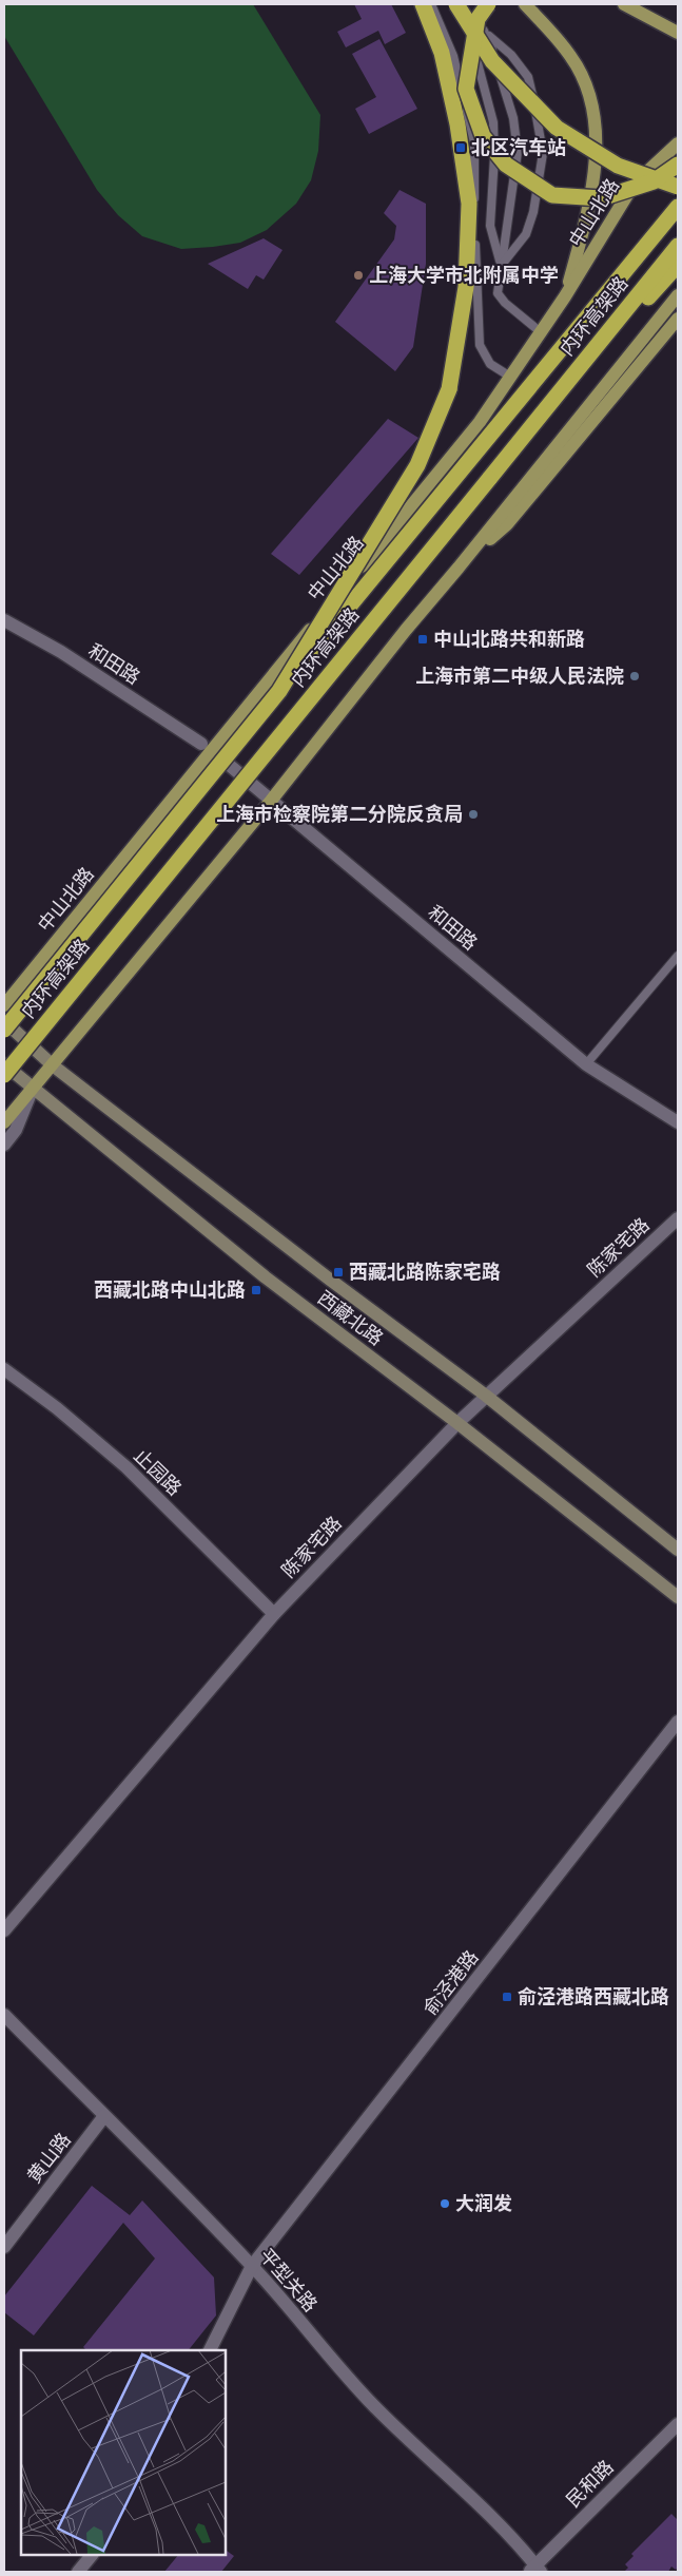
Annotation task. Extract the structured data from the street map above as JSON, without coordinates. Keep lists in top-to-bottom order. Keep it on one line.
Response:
{"streets":{"highway":["内环高架路"],"main road":["中山北路","西藏北路"],"street":["和田路","陈家宅路","止园路","俞泾港路","黄山路","平型关路","民和路"]},"crossings":[["中山北路","和田路"],["陈家宅路","西藏北路"],["陈家宅路","止园路"],["俞泾港路","平型关路"],["黄山路","平型关路"],["平型关路","民和路"]],"places":{"transit":["北区汽车站","中山北路共和新路","西藏北路陈家宅路","西藏北路中山北路","俞泾港路西藏北路"],"other":["上海大学市北附属中学","上海市第二中级人民法院","上海市检察院第二分院反贪局","大润发"]}}
